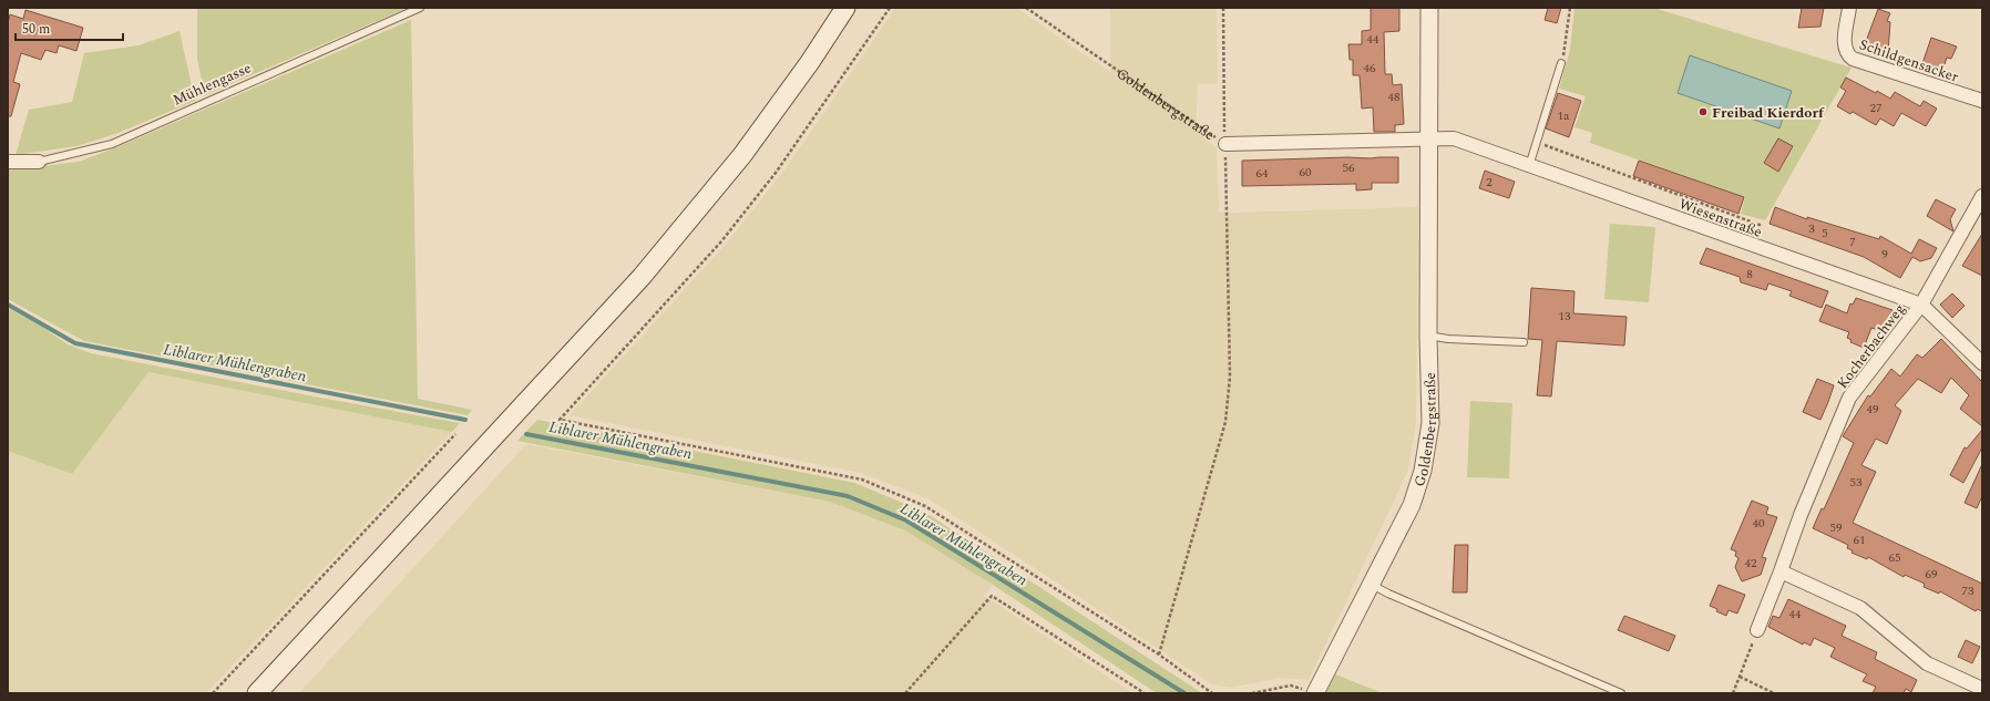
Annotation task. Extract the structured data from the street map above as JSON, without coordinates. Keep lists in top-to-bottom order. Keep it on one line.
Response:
{"streets":{"street":["Schildgensacker","Mühlengasse","Goldenbergstraße","Wiesenstraße","Kocherbachweg"]},"crossings":[["Goldenbergstraße","Wiesenstraße"],["Wiesenstraße","Kocherbachweg"]],"water":["Liblarer Mühlengraben"],"places":["Freibad Kierdorf"],"house_numbers":["44","46","48","27","1a","56","60","64","2","3","5","7","9","8","13","49","53","40","59","61","65","42","69","73","44"],"scale_bar":"50 m"}
